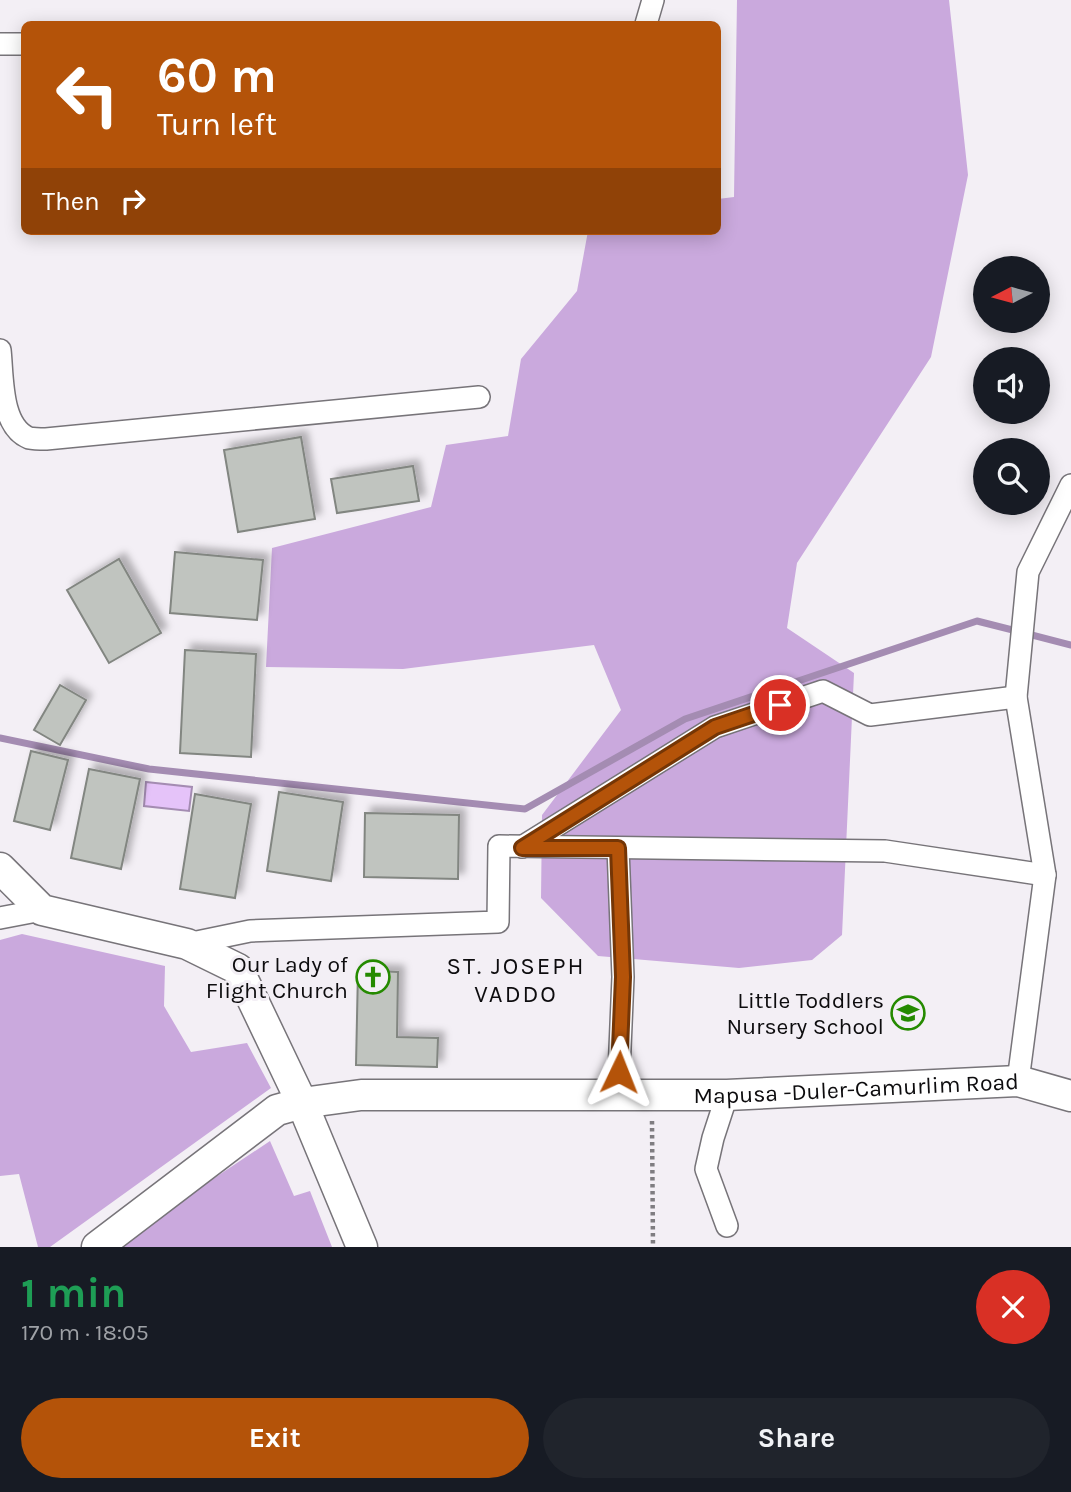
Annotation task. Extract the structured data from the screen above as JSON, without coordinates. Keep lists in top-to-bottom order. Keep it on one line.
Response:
{"streets":{"main road":["Mapusa -Duler-Camurlim Road"]},"districts":["ST. JOSEPH VADDO"],"places":{"church":["Our Lady of Flight Church"],"school or university":["Little Toddlers Nursery School"]},"north":"left","page":{"turn":["60 m","Turn left"],"then":"Then","heading":["1 min","170 m · 18:05"],"buttons":["Exit","Share"]}}
